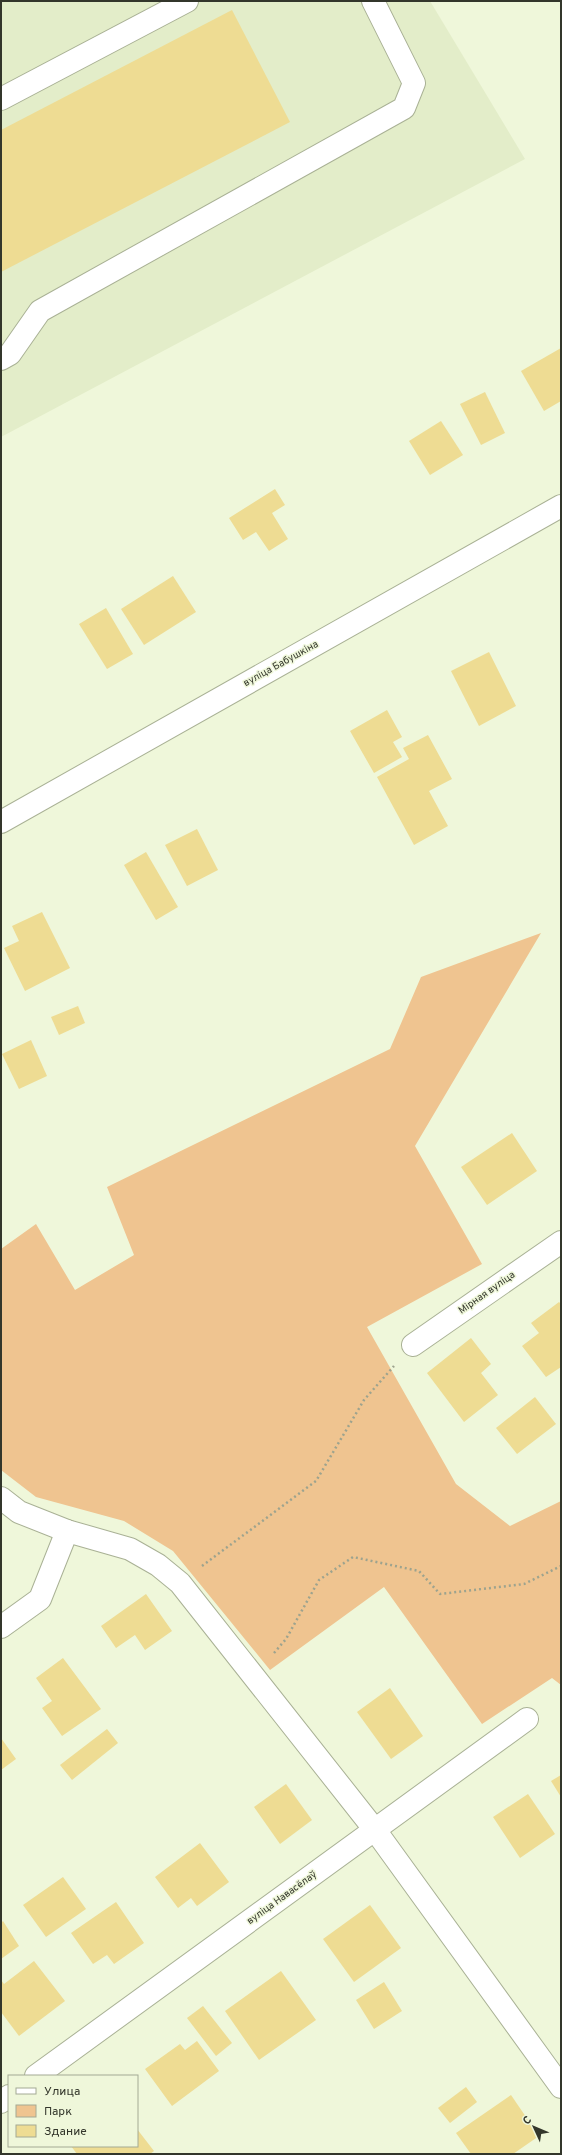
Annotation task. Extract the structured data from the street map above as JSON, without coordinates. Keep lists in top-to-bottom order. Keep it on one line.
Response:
{"streets":{"street":["вуліца Бабушкіна","Мірная вуліца","вуліца Навасёлаў"]},"legend":["Улица","Парк","Здание"],"north":"top left"}
